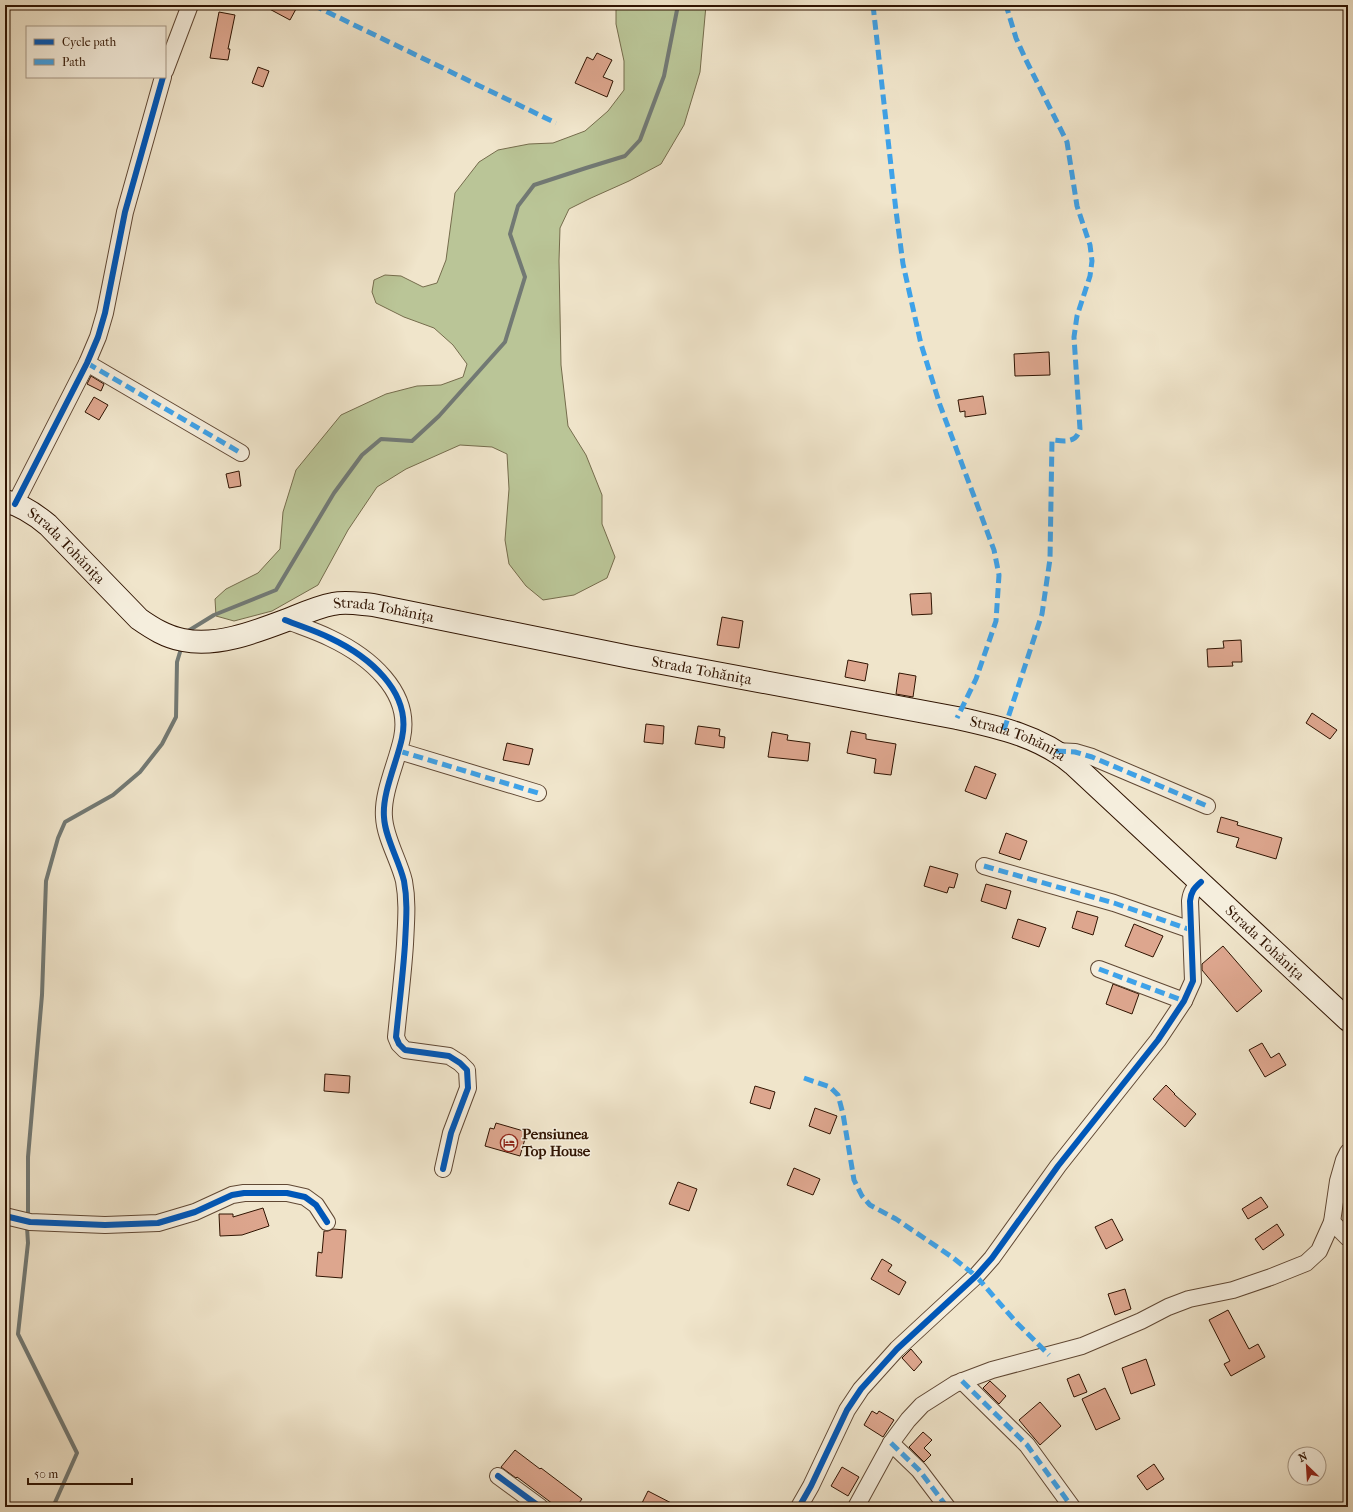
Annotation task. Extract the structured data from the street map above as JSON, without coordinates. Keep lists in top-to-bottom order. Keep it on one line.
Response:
{"streets":{"main road":["Strada Tohănița"]},"places":{"hotel":["Pensiunea Top House"]},"legend":["Cycle path","Path"],"scale_bar":"50 m","north":"top left"}
